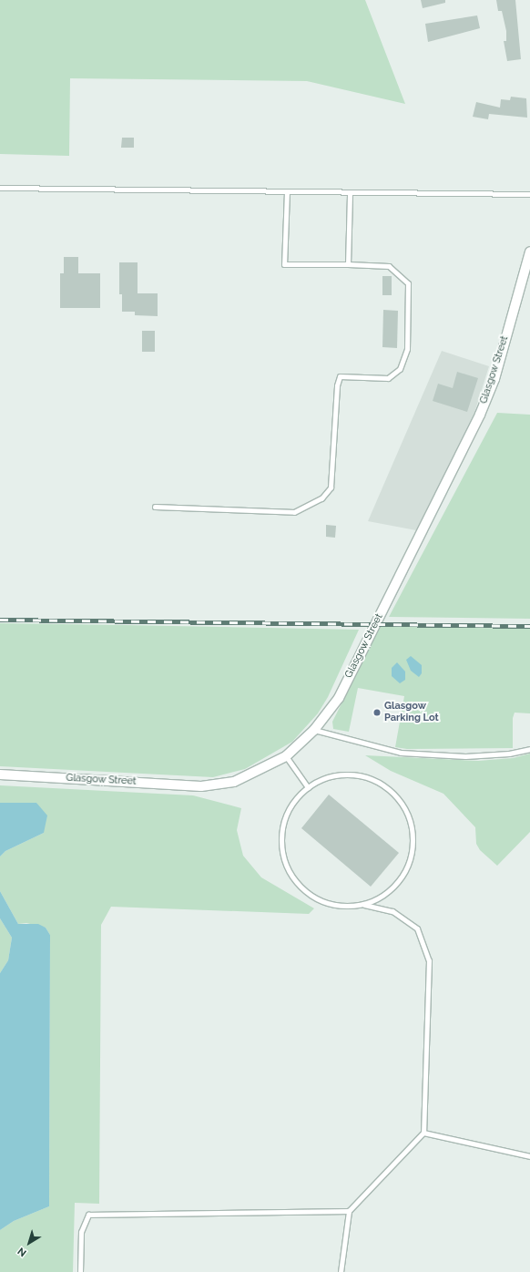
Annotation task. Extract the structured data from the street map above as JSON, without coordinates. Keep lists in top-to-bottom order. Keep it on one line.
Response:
{"streets":{"street":["Glasgow Street"]},"places":["Glasgow Parking Lot"],"north":"bottom left"}
